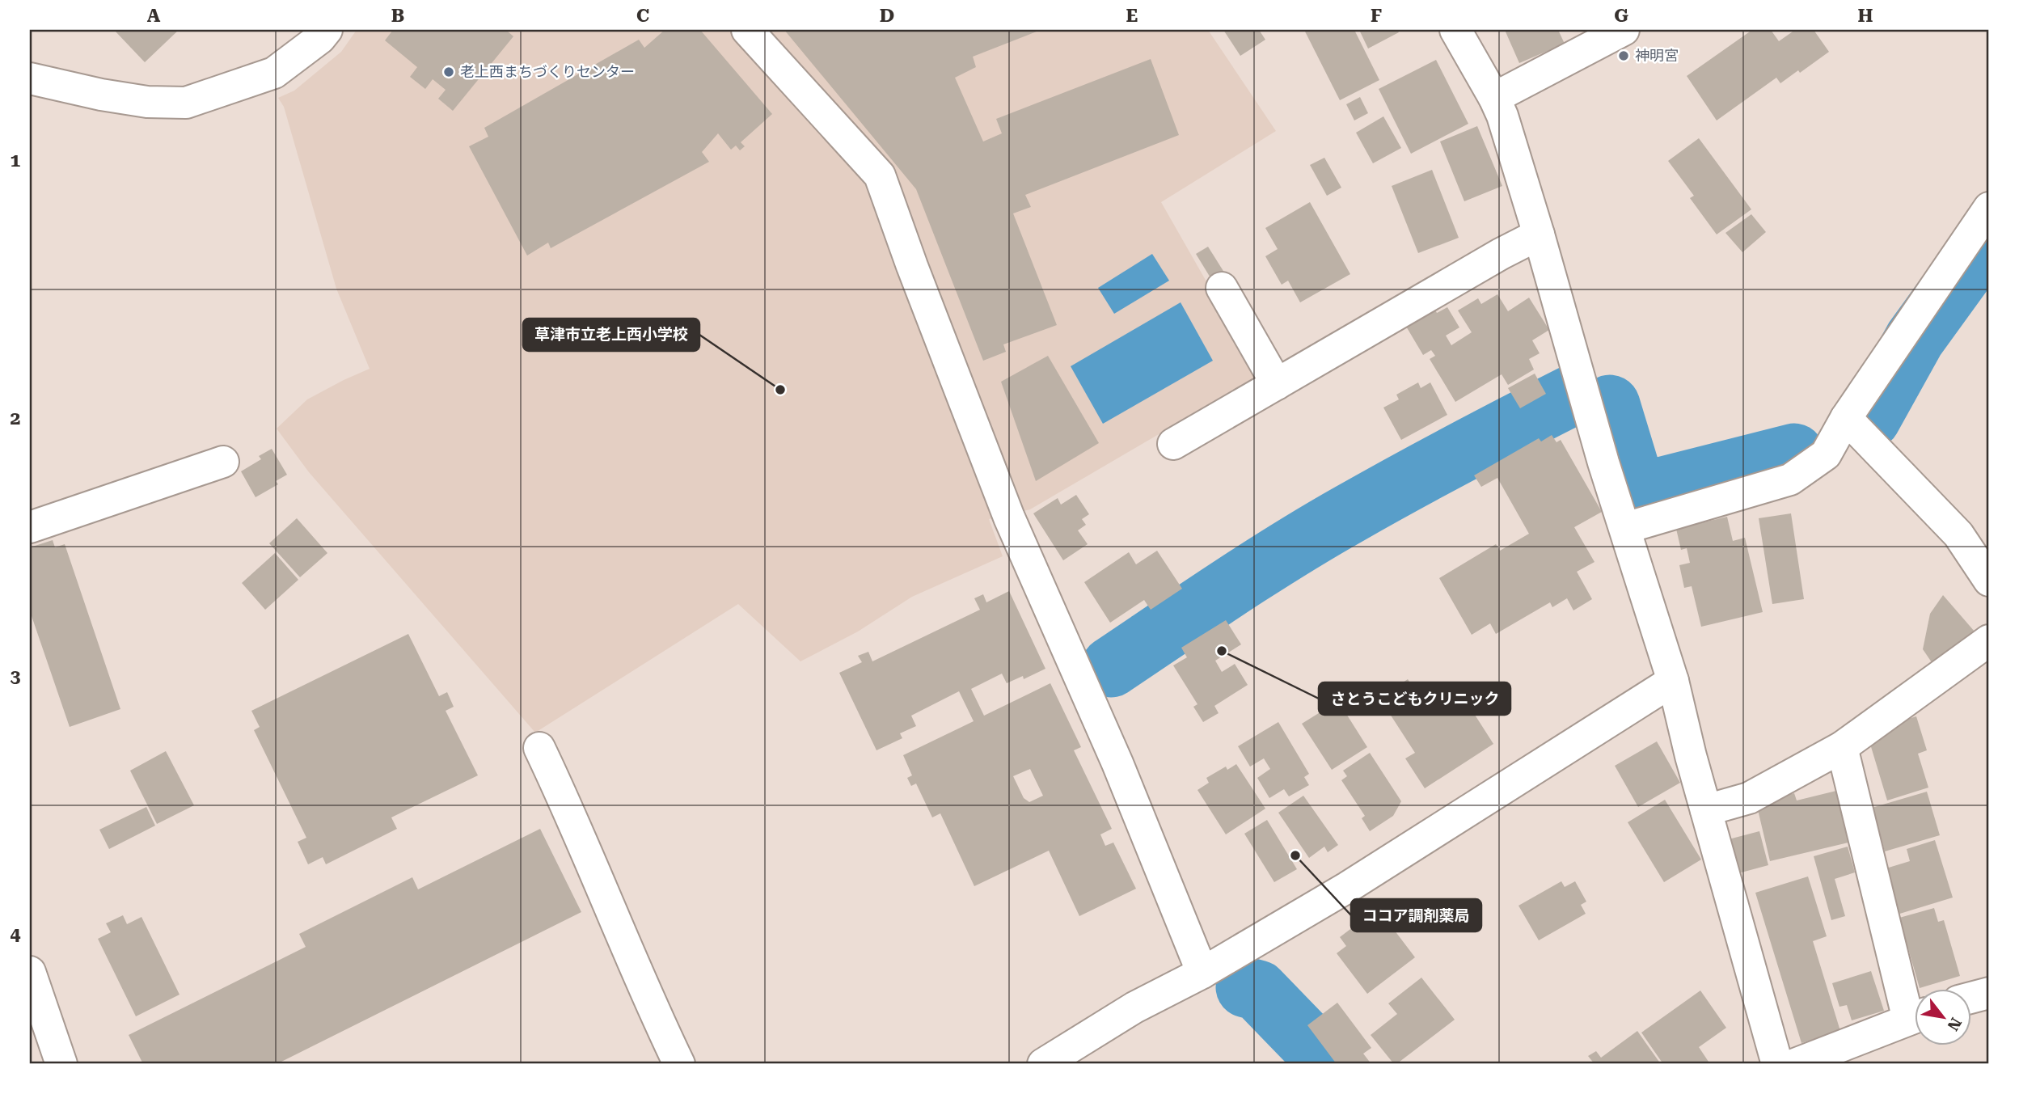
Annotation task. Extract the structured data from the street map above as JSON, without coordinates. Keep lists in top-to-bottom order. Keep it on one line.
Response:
{"places":["神明宮","老上西まちづくりセンター","草津市立老上西小学校","さとうこどもクリニック","ココア調剤薬局"],"north":"bottom right","grid":{"columns":["A","B","C","D","E","F","G","H"],"rows":["1","2","3","4"]}}
